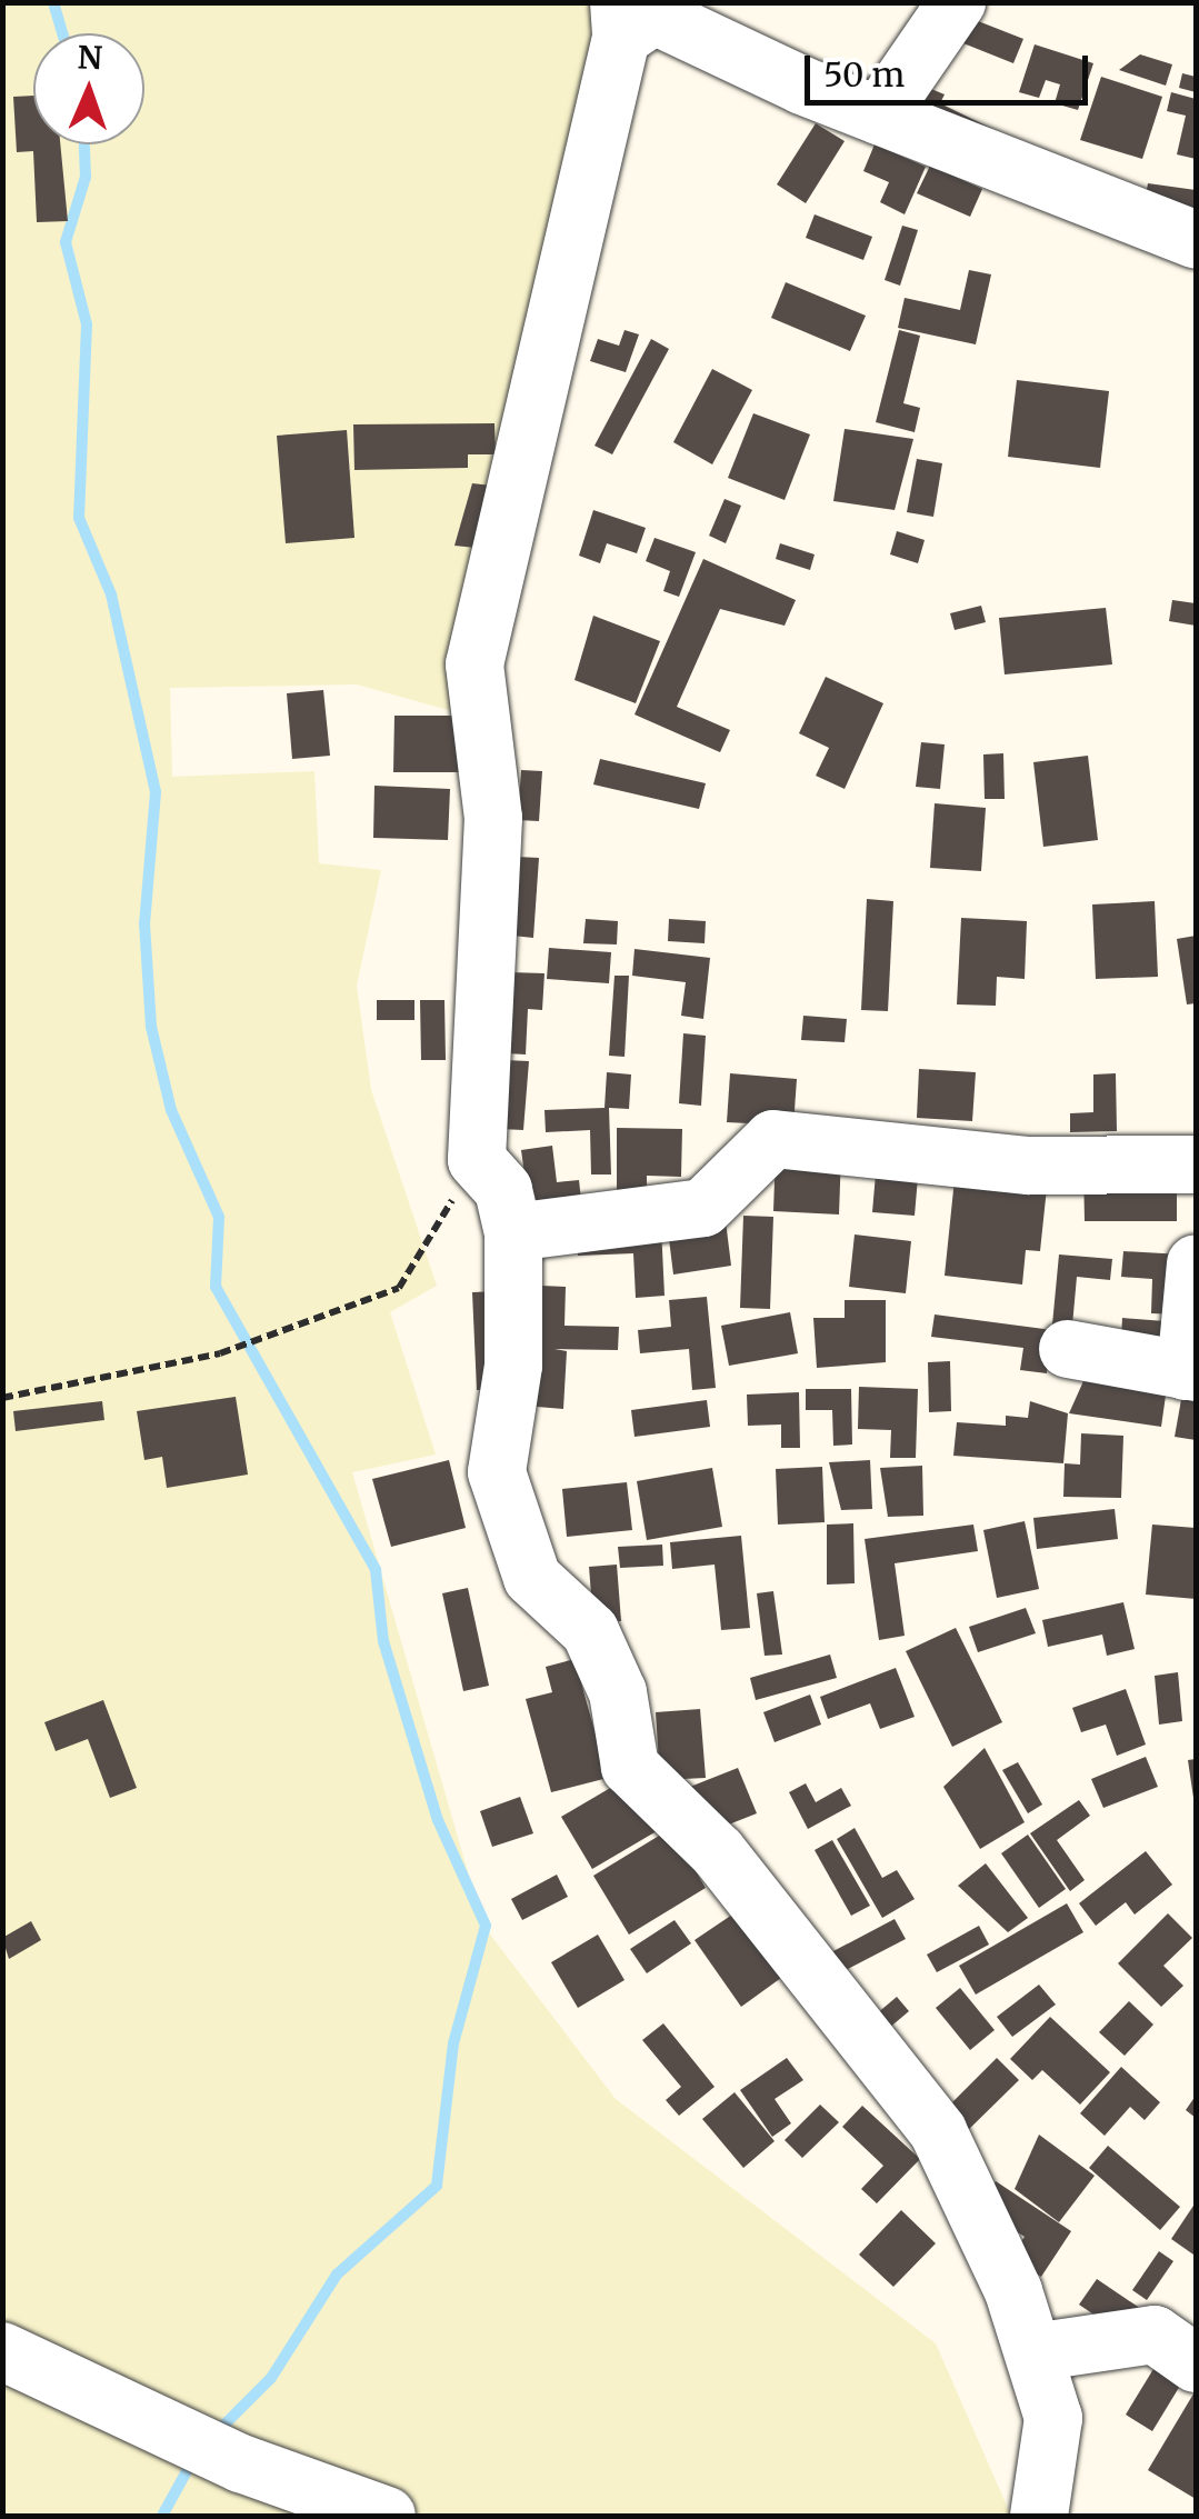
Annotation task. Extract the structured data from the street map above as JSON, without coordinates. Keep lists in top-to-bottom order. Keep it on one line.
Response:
{"scale_bar":"50 m","north":"top"}
